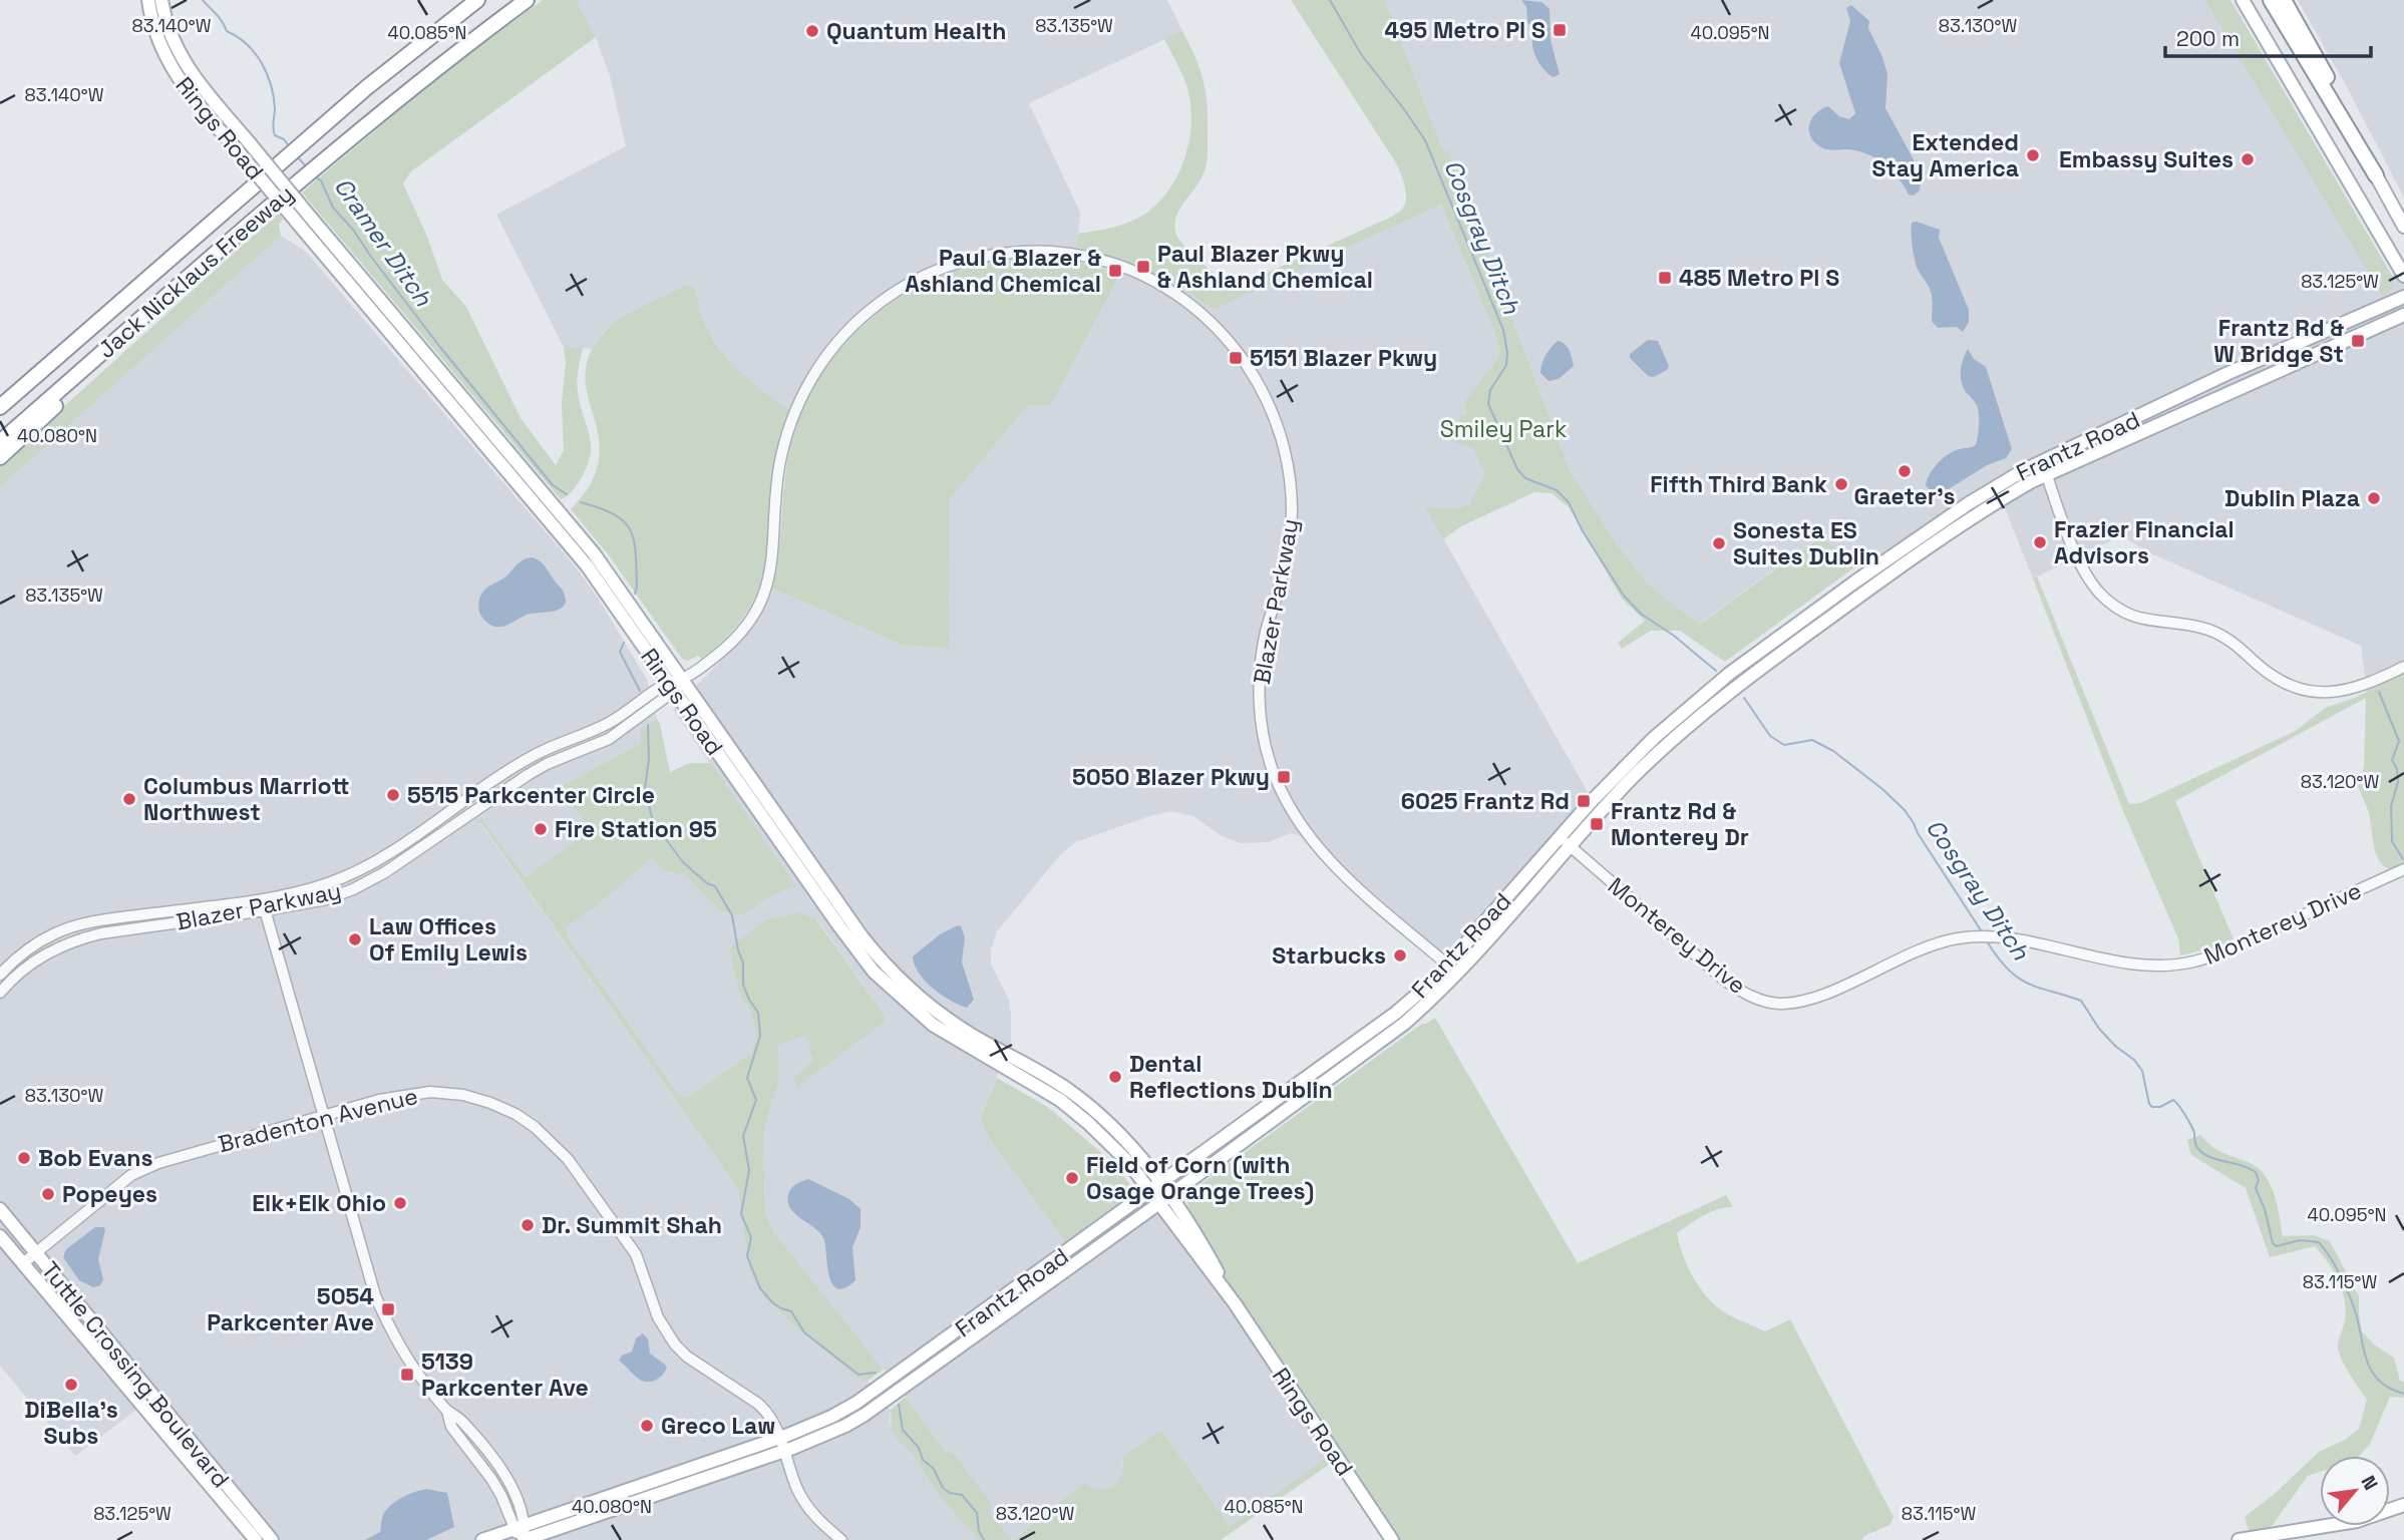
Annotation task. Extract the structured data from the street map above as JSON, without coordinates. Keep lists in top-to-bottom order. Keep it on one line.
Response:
{"streets":{"highway":["Jack Nicklaus Freeway"],"main road":["Rings Road","Frantz Road","Tuttle Crossing Boulevard"],"street":["Blazer Parkway","Monterey Drive","Bradenton Avenue"]},"crossings":[["Rings Road","Frantz Road"],["Rings Road","Blazer Parkway"],["Frantz Road","Blazer Parkway"],["Frantz Road","Monterey Drive"],["Frantz Road","Bradenton Avenue"],["Bradenton Avenue","Tuttle Crossing Boulevard"]],"water":["Cosgray Ditch","Cramer Ditch"],"parks":["Smiley Park"],"places":{"transit":["495 Metro Pl S","Paul Blazer Pkwy & Ashland Chemical","Paul G Blazer & Ashland Chemical","485 Metro Pl S","Frantz Rd & W Bridge St","5151 Blazer Pkwy","5050 Blazer Pkwy","6025 Frantz Rd","Frantz Rd & Monterey Dr","5054 Parkcenter Ave","5139 Parkcenter Ave"],"other":["Quantum Health","Extended Stay America","Embassy Suites","Graeter's","Fifth Third Bank","Dublin Plaza","Frazier Financial Advisors","Sonesta ES Suites Dublin","5515 Parkcenter Circle","Columbus Marriott Northwest","Fire Station 95","Law Offices Of Emily Lewis","Starbucks","Dental Reflections Dublin","Bob Evans","Field of Corn (with Osage Orange Trees)","Popeyes","Elk+Elk Ohio","Dr. Summit Shah","DiBella's Subs","Greco Law"]},"scale_bar":"200 m","north":"top right","coordinates":["83.140°W","83.135°W","83.130°W","40.085°N","40.095°N","83.125°W","40.080°N","83.120°W","83.115°W"]}
